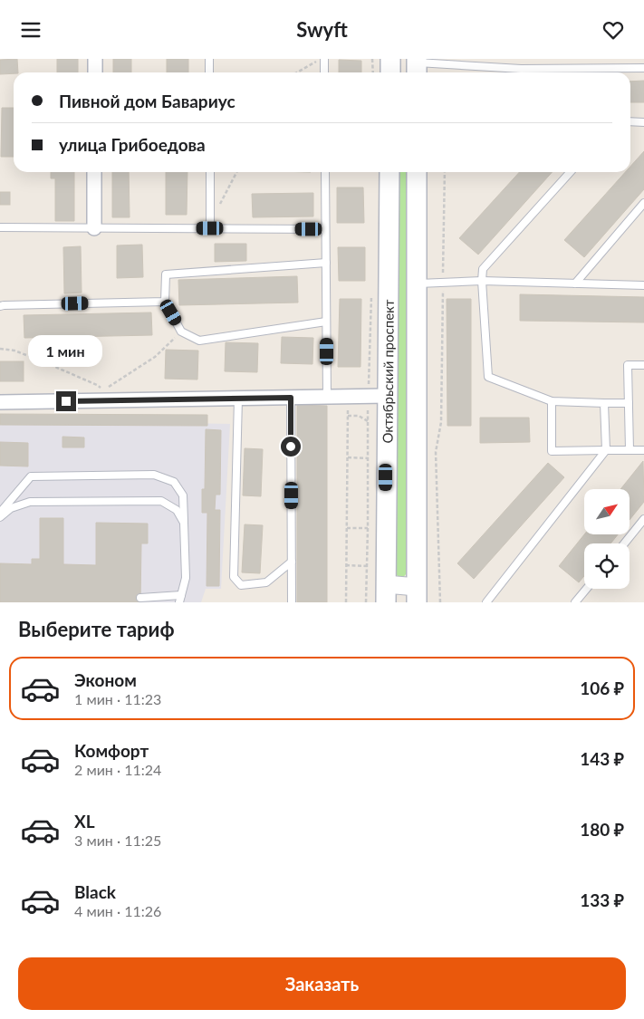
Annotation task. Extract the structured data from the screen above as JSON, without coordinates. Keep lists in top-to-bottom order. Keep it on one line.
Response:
{"streets":{"main road":["Октябрьский проспект"]},"north":"top right","page":{"header":"Swyft","banner":["Пивной дом Бавариус","улица Грибоедова"],"bubble":"1 мин","heading":"Выберите тариф","list":[{"name":"Эконом","note":"1 мин · 11:23","value":"106 ₽"},{"name":"Комфорт","note":"2 мин · 11:24","value":"143 ₽"},{"name":"XL","note":"3 мин · 11:25","value":"180 ₽"},{"name":"Black","note":"4 мин · 11:26","value":"133 ₽"}],"buttons":"Заказать"}}
